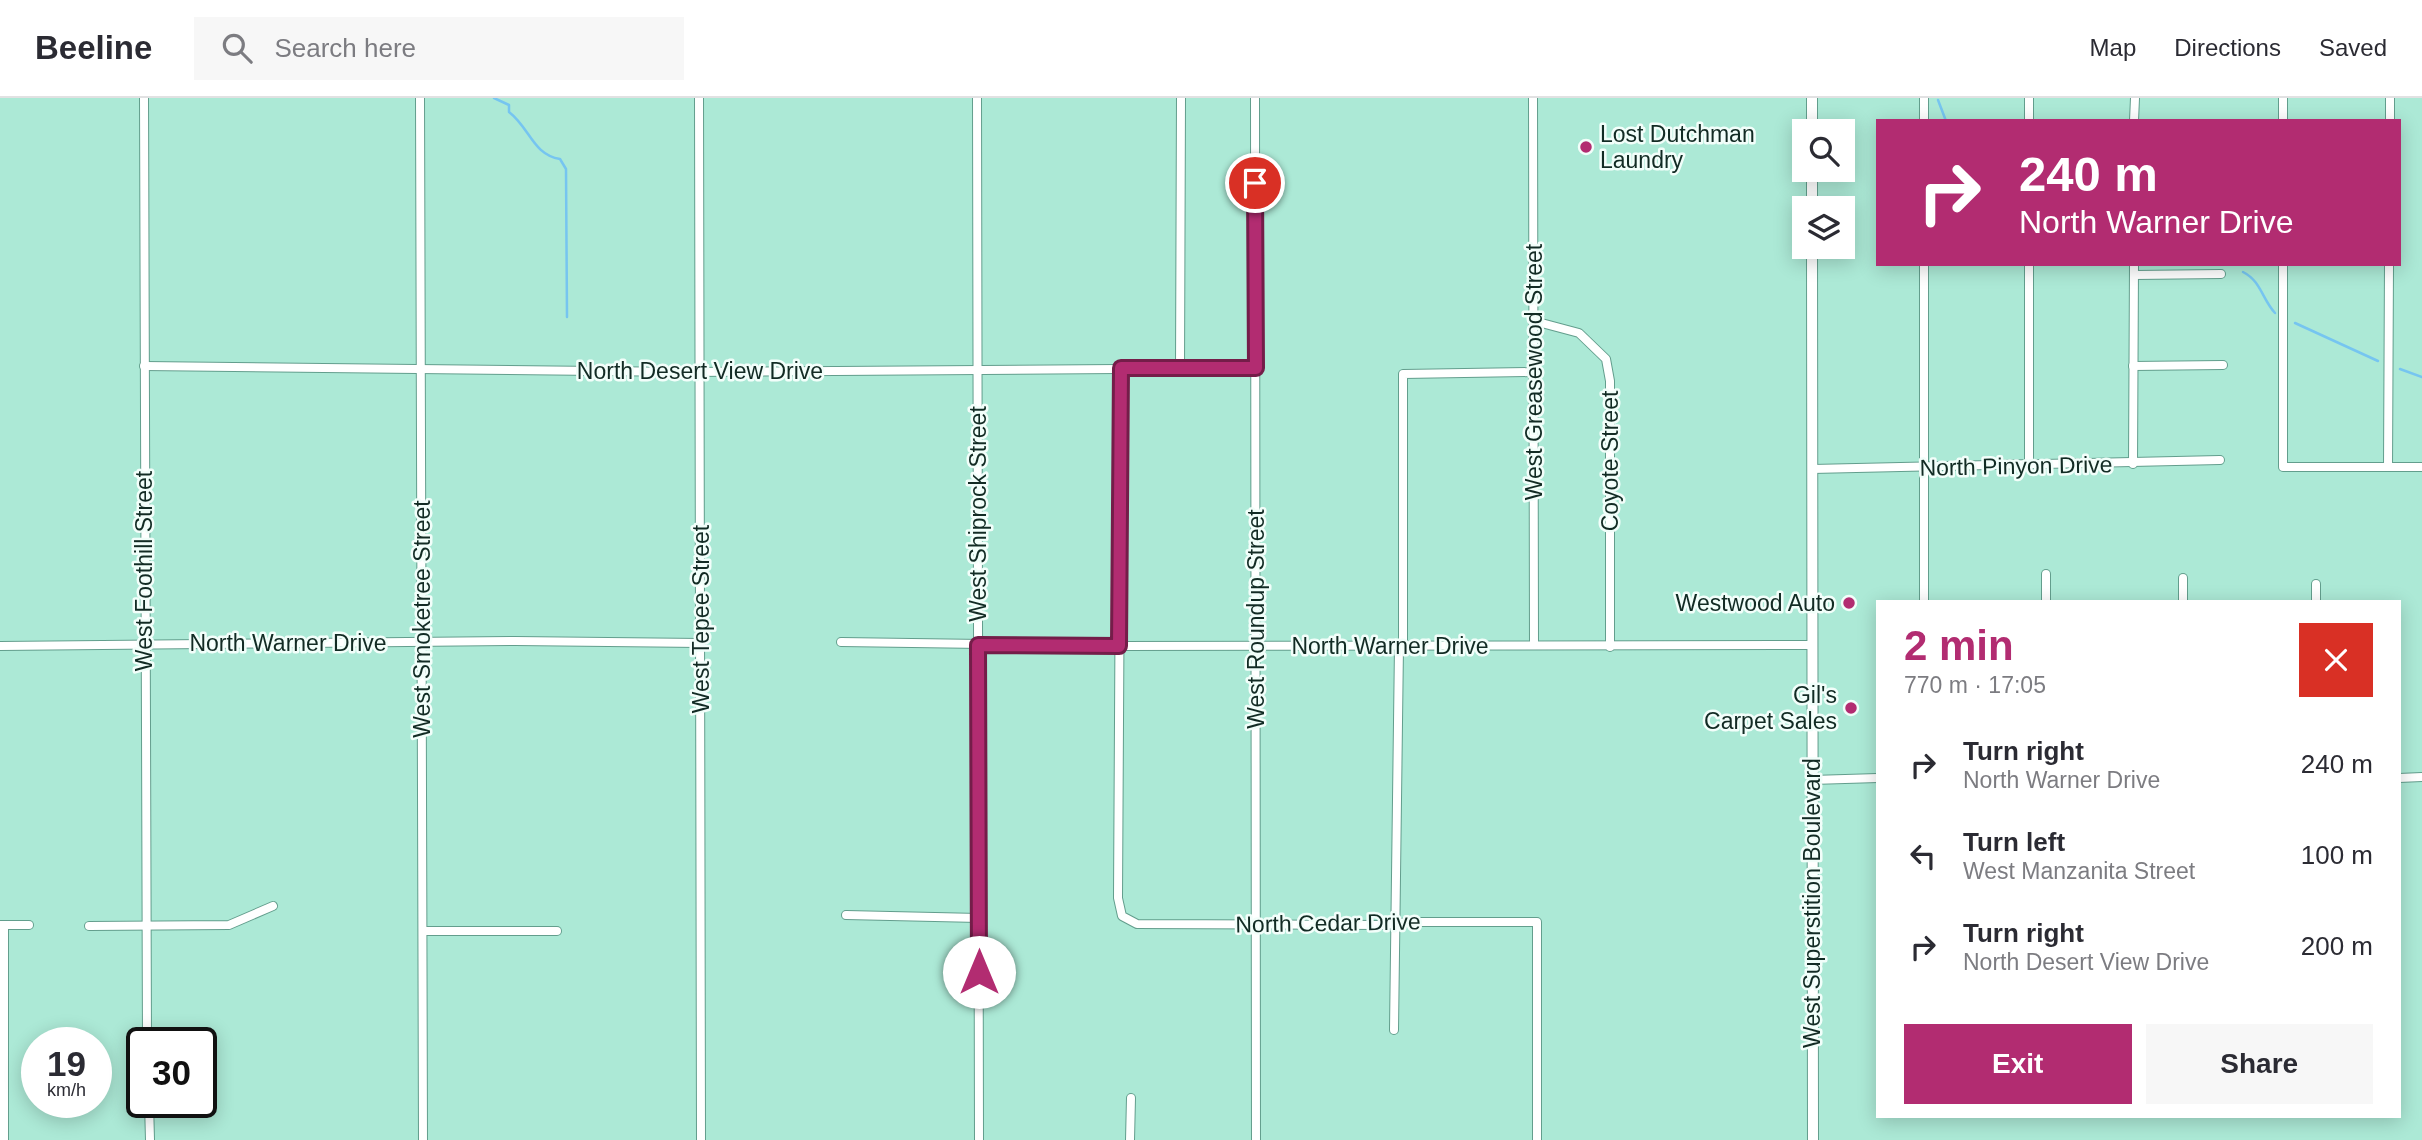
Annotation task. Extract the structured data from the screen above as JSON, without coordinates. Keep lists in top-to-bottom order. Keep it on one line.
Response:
{"streets":{"main road":["West Superstition Boulevard"],"street":["North Desert View Drive","West Greasewood Street","Coyote Street","North Pinyon Drive","West Shiprock Street","West Foothill Street","West Smoketree Street","West Tepee Street","West Roundup Street","North Warner Drive","North Cedar Drive"]},"crossings":[["North Desert View Drive","West Shiprock Street"],["North Desert View Drive","West Foothill Street"],["North Desert View Drive","West Smoketree Street"],["North Desert View Drive","West Tepee Street"],["North Desert View Drive","West Roundup Street"],["West Greasewood Street","Coyote Street"],["West Greasewood Street","North Warner Drive"],["Coyote Street","North Warner Drive"],["North Pinyon Drive","West Superstition Boulevard"],["West Shiprock Street","North Warner Drive"],["West Foothill Street","North Warner Drive"],["West Smoketree Street","North Warner Drive"],["West Tepee Street","North Warner Drive"],["West Roundup Street","North Warner Drive"],["West Roundup Street","North Cedar Drive"],["North Warner Drive","West Superstition Boulevard"],["North Warner Drive","North Cedar Drive"]],"places":["Lost Dutchman Laundry","Westwood Auto","Gil's Carpet Sales"],"page":{"header":"Beeline","search":"Search here","nav":["Map","Directions","Saved"],"turn":["240 m","North Warner Drive"],"heading":["2 min","770 m · 17:05"],"list":[{"name":"Turn right","note":"North Warner Drive","value":"240 m"},{"name":"Turn left","note":"West Manzanita Street","value":"100 m"},{"name":"Turn right","note":"North Desert View Drive","value":"200 m"}],"buttons":["Exit","Share"],"speed":"19 km/h","limit":"30"}}
